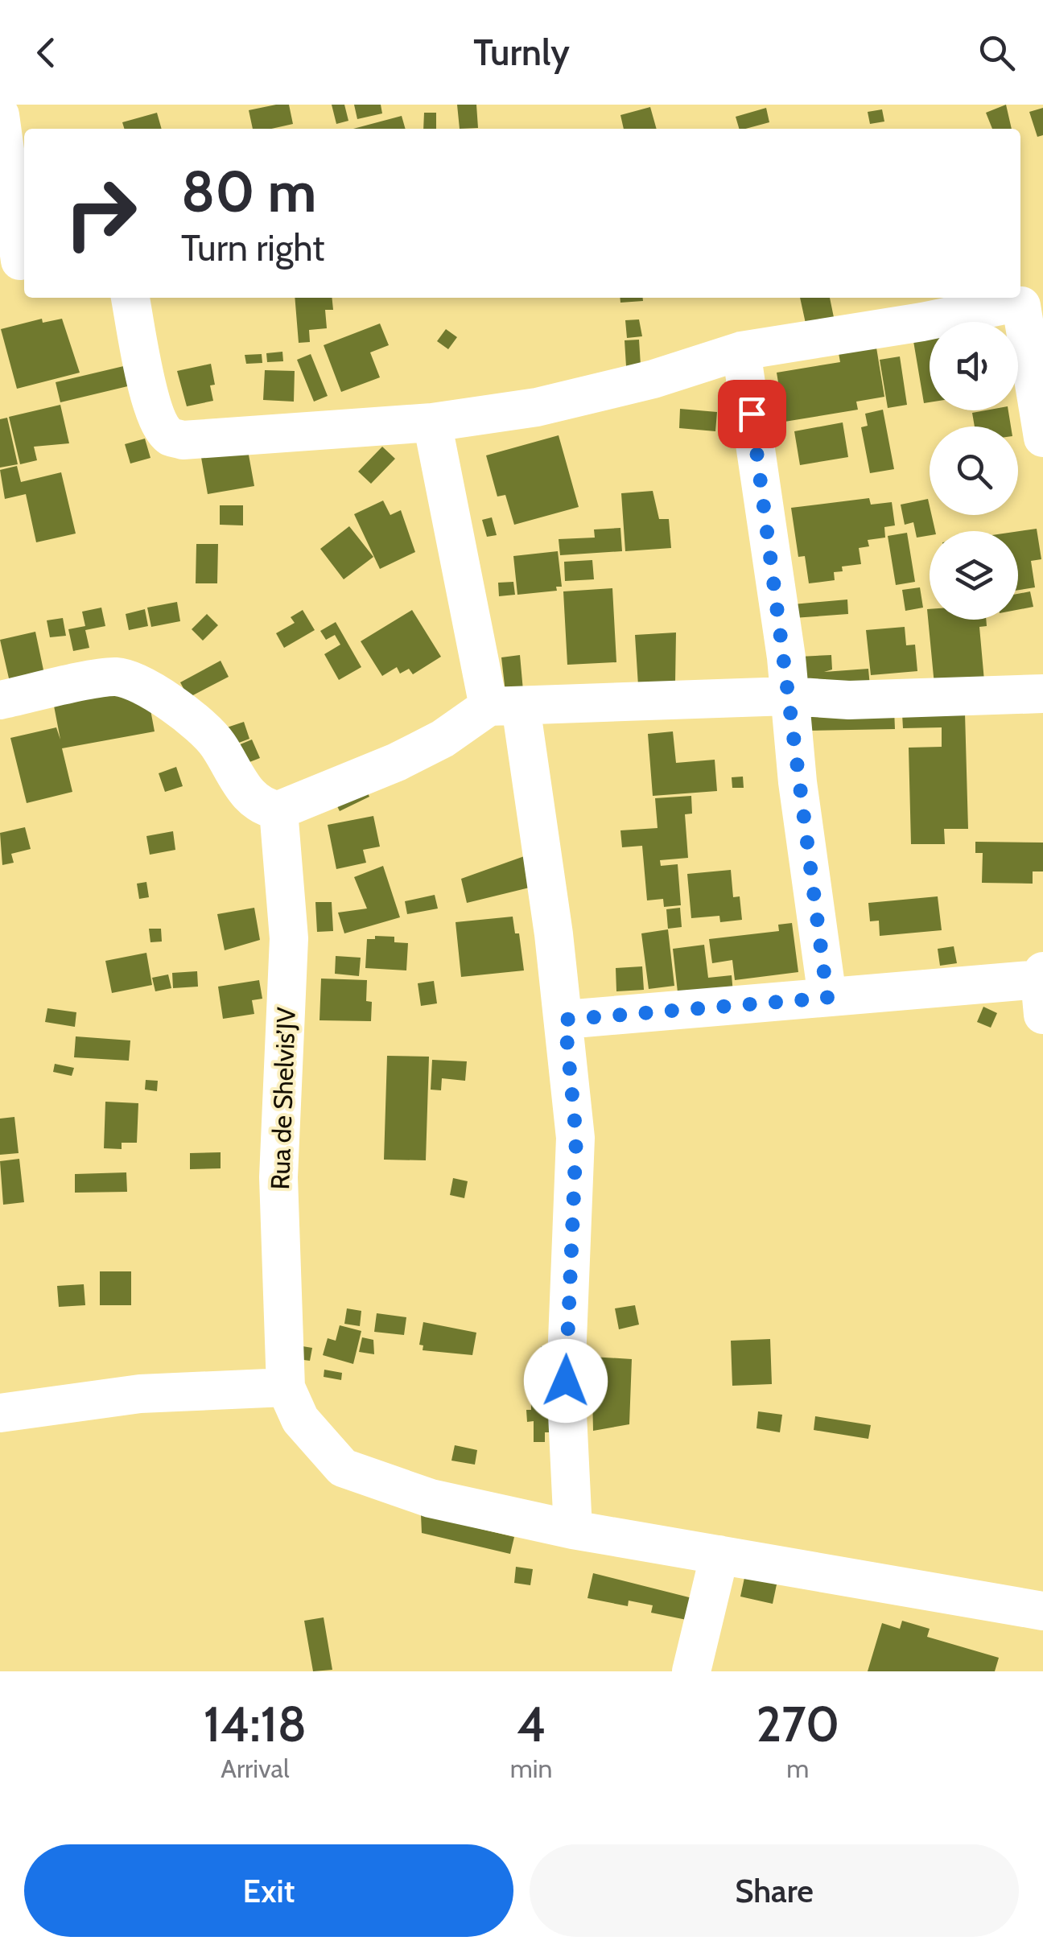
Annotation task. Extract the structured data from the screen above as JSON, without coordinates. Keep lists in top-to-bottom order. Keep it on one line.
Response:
{"streets":{"street":["Rua de Shelvis’JV"]},"page":{"header":"Turnly","turn":["80 m","Turn right"],"eta":["14:18","Arrival","4","min","270","m"],"buttons":["Exit","Share"]}}
